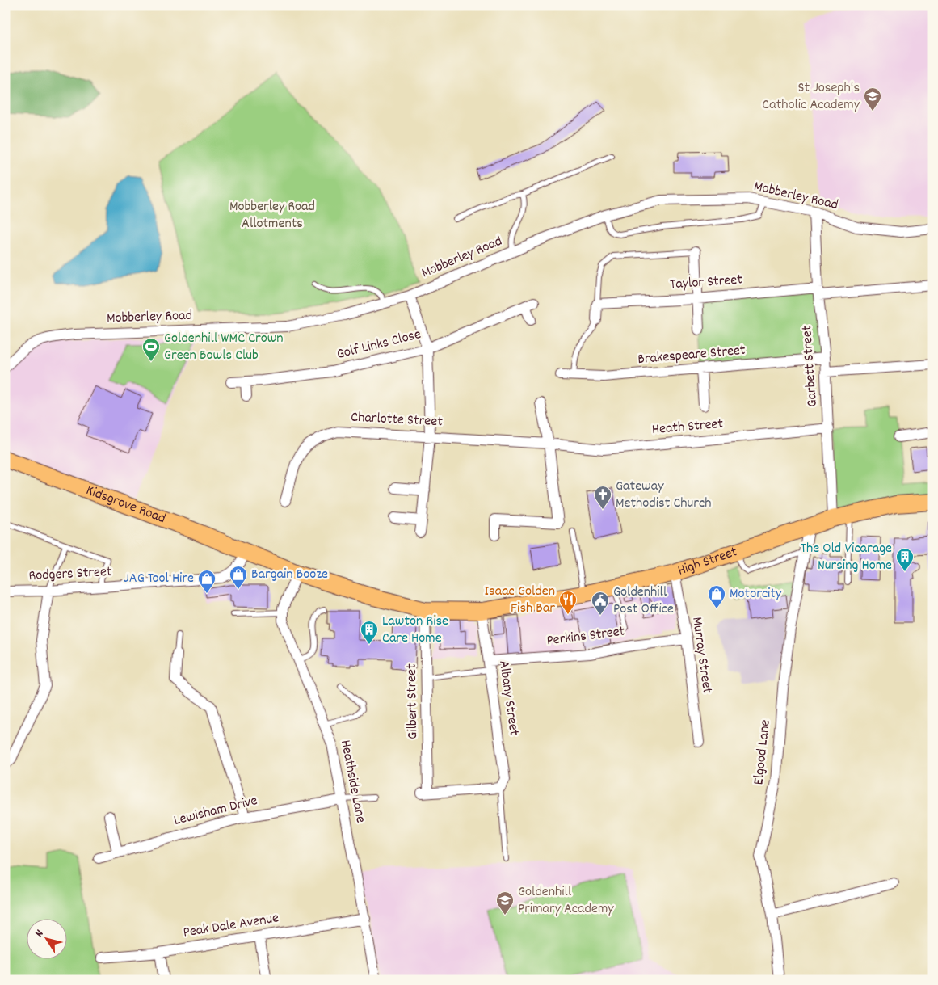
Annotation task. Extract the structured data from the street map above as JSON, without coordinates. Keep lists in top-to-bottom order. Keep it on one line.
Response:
{"streets":{"main road":["Kidsgrove Road","High Street"],"street":["Mobberley Road","Taylor Street","Golf Links Close","Brakespeare Street","Garbett Street","Charlotte Street","Heath Street","Rodgers Street","Perkins Street","Murray Street","Albany Street","Gilbert Street","Elgood Lane","Heathside Lane","Lewisham Drive","Peak Dale Avenue"]},"crossings":[["Mobberley Road","Garbett Street"],["Taylor Street","Garbett Street"],["Brakespeare Street","Garbett Street"],["Garbett Street","Heath Street"],["Garbett Street","High Street"],["Charlotte Street","Heath Street"],["Kidsgrove Road","High Street"],["Kidsgrove Road","Rodgers Street"],["High Street","Rodgers Street"],["High Street","Murray Street"],["High Street","Albany Street"],["High Street","Gilbert Street"],["High Street","Elgood Lane"],["Perkins Street","Murray Street"],["Perkins Street","Albany Street"],["Albany Street","Gilbert Street"],["Heathside Lane","Lewisham Drive"],["Heathside Lane","Peak Dale Avenue"]],"parks":["Mobberley Road Allotments"],"places":{"school or university":["St Joseph's Catholic Academy","Goldenhill Primary Academy"],"sports":["Goldenhill WMC Crown Green Bowls Club"],"church":["Gateway Methodist Church"],"building":["The Old Vicarage Nursing Home","Lawton Rise Care Home"],"shop":["Bargain Booze","JAG Tool Hire","Motorcity"],"restaurant":["Isaac Golden Fish Bar"],"public building":["Goldenhill Post Office"]},"north":"top left"}
